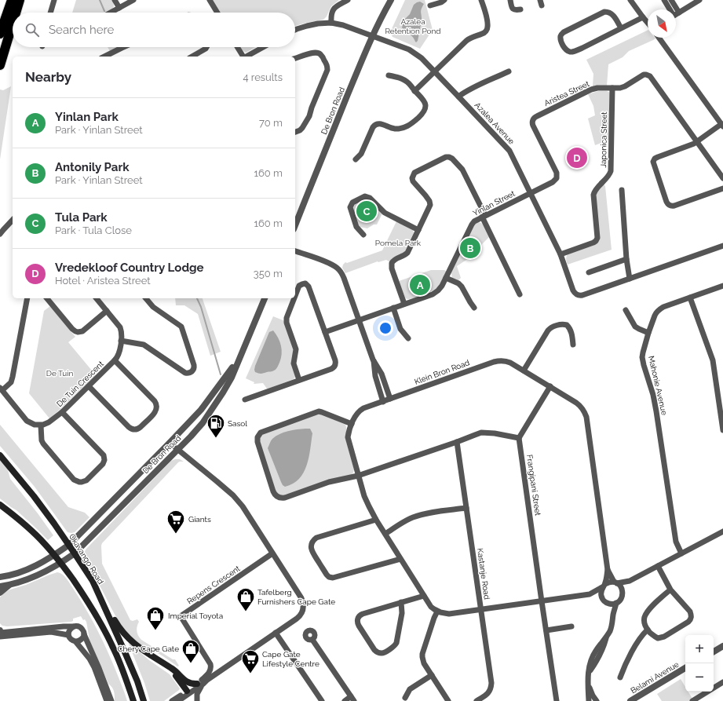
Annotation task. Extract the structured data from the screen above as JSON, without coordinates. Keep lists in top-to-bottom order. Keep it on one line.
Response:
{"streets":{"main road":["Okavango Road"],"street":["Aristea Street","De Bron Road","Azalea Avenue","Japonica Street","Yinlan Street","Klein Bron Road","De Tuin Crescent","Mahonie Avenue","Frangipani Street","Kastanje Road","Repens Crescent","Belami Avenue"]},"crossings":[["Aristea Street","Azalea Avenue"],["Aristea Street","Japonica Street"],["Aristea Street","Yinlan Street"],["De Bron Road","Azalea Avenue"],["De Bron Road","Okavango Road"],["Azalea Avenue","Japonica Street"],["Azalea Avenue","Yinlan Street"]],"parks":["Azalea Retention Pond","Pomela Park","De Tuin"],"places":{"fuel station":["Sasol"],"supermarket":["Giants","Cape Gate Lifestyle Centre"],"shop":["Tafelberg Furnishers Cape Gate","Imperial Toyota","Chery Cape Gate"]},"north":"bottom right","page":{"search":"Search here","heading":["Nearby","4 results"],"list":[{"mark":"A","name":"Yinlan Park","note":"Park · Yinlan Street","value":"70 m"},{"mark":"B","name":"Antonily Park","note":"Park · Yinlan Street","value":"160 m"},{"mark":"C","name":"Tula Park","note":"Park · Tula Close","value":"160 m"},{"mark":"D","name":"Vredekloof Country Lodge","note":"Hotel · Aristea Street","value":"350 m"}],"pins":["D","C","B","A"],"map_buttons":["+","−"]}}
